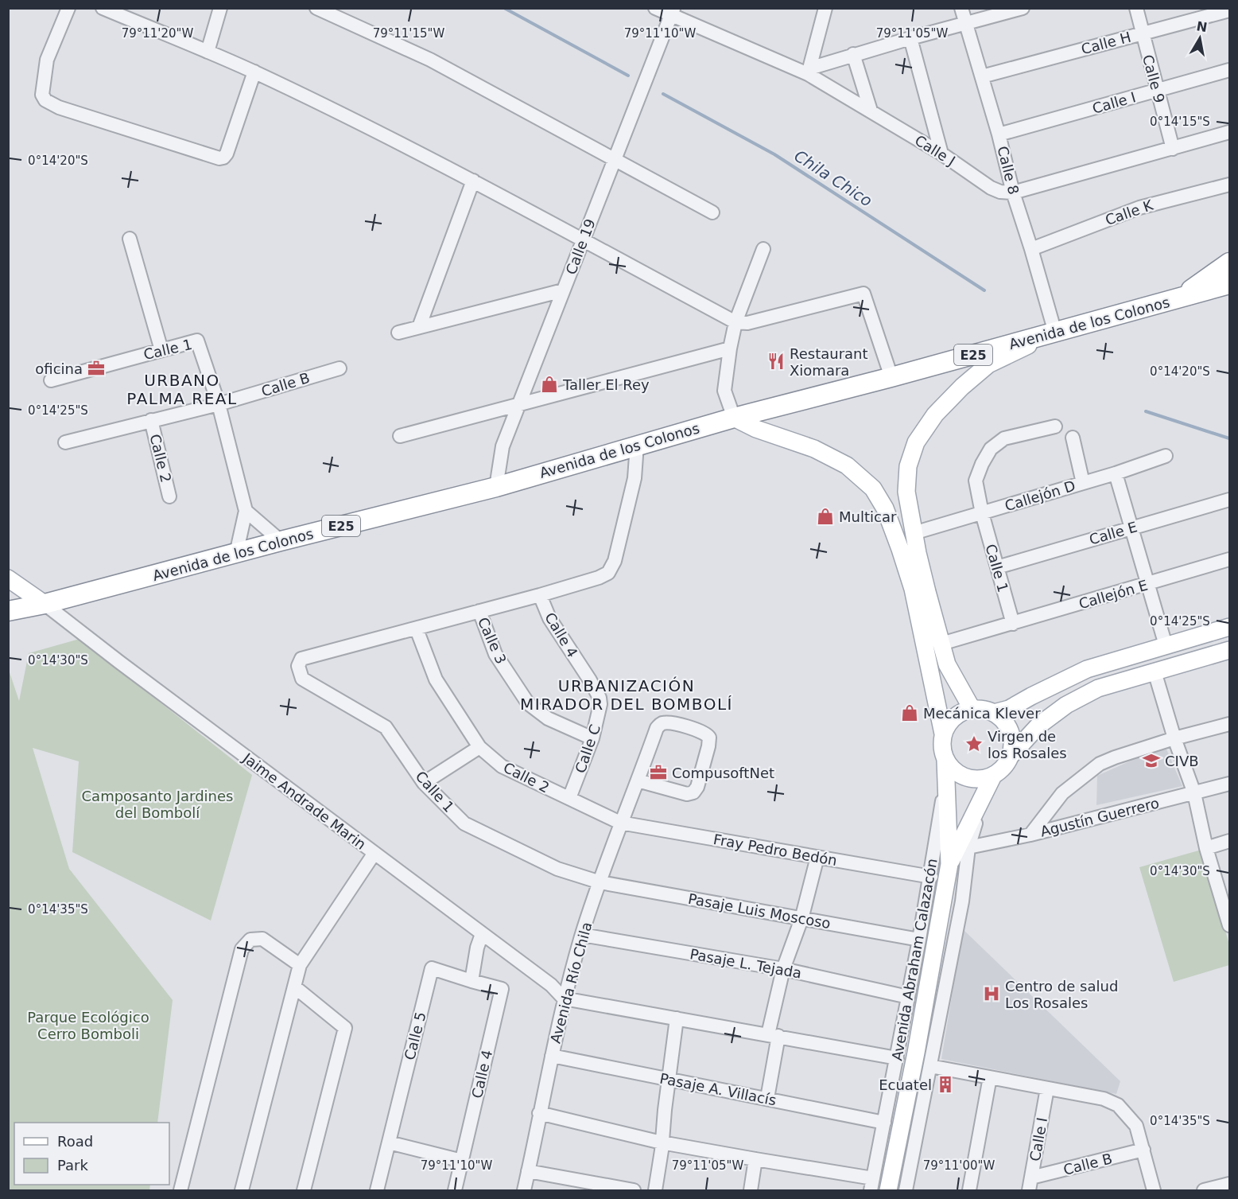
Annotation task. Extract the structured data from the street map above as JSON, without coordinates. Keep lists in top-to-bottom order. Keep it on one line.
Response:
{"streets":{"highway":["Avenida de los Colonos","E25"],"main road":["Avenida Abraham Calazacón"],"street":["Calle H","Calle 9","Calle I","Calle J","Calle 8","Calle K","Calle 19","Calle 1","Calle B","Calle 2","Callejón D","Calle E","Callejón E","Calle 4","Calle 3","Calle C","Jaime Andrade Marin","Agustín Guerrero","Fray Pedro Bedón","Pasaje Luis Moscoso","Pasaje L. Tejada","Avenida Río Chila","Calle 5","Pasaje A. Villacís"]},"crossings":[["Calle H","Calle 9"],["Calle H","Calle 8"],["Calle 9","Calle I"],["Calle 9","Calle J"],["Calle I","Calle 8"],["Calle I","Calle B"],["Calle J","Calle 8"],["Calle J","Calle 19"],["Calle 8","Calle K"],["Calle 8","Avenida de los Colonos"],["Calle 19","Avenida de los Colonos"],["Avenida de los Colonos","Calle 1"],["Avenida de los Colonos","Jaime Andrade Marin"],["Calle 1","Calle B"],["Calle 1","Calle 2"],["Calle 1","Callejón D"],["Calle 1","Calle E"],["Calle 1","Callejón E"],["Calle 1","Pasaje Luis Moscoso"],["Calle 1","Avenida Río Chila"],["Calle B","Calle 2"],["Calle 2","Calle C"],["Calle 2","Fray Pedro Bedón"],["Calle 2","Avenida Río Chila"],["Calle 4","Calle C"],["Calle 4","Calle 5"],["Calle 3","Calle C"],["Jaime Andrade Marin","Avenida Río Chila"],["Agustín Guerrero","Avenida Abraham Calazacón"],["Fray Pedro Bedón","Avenida Abraham Calazacón"],["Fray Pedro Bedón","Avenida Río Chila"],["Pasaje Luis Moscoso","Avenida Abraham Calazacón"],["Pasaje Luis Moscoso","Avenida Río Chila"],["Avenida Abraham Calazacón","Pasaje L. Tejada"],["Avenida Abraham Calazacón","Pasaje A. Villacís"],["Pasaje L. Tejada","Avenida Río Chila"],["Avenida Río Chila","Pasaje A. Villacís"]],"districts":["URBANO PALMA REAL","URBANIZACIÓN MIRADOR DEL BOMBOLÍ"],"water":["Chila Chico"],"parks":["Camposanto Jardines del Bombolí","Parque Ecológico Cerro Bomboli"],"places":{"restaurant":["Restaurant Xiomara"],"office":["oficina","CompusoftNet"],"shop":["Taller El Rey","Multicar","Mecánica Klever"],"place":["Virgen de los Rosales"],"school or university":["CIVB"],"hospital":["Centro de salud Los Rosales"],"building":["Ecuatel"]},"legend":["Road","Park"],"north":"top","coordinates":["79°11'15\"W","79°11'10\"W","79°11'05\"W","79°11'20\"W","0°14'15\"S","0°14'20\"S","0°14'25\"S","0°14'30\"S","0°14'35\"S","79°11'00\"W"]}
